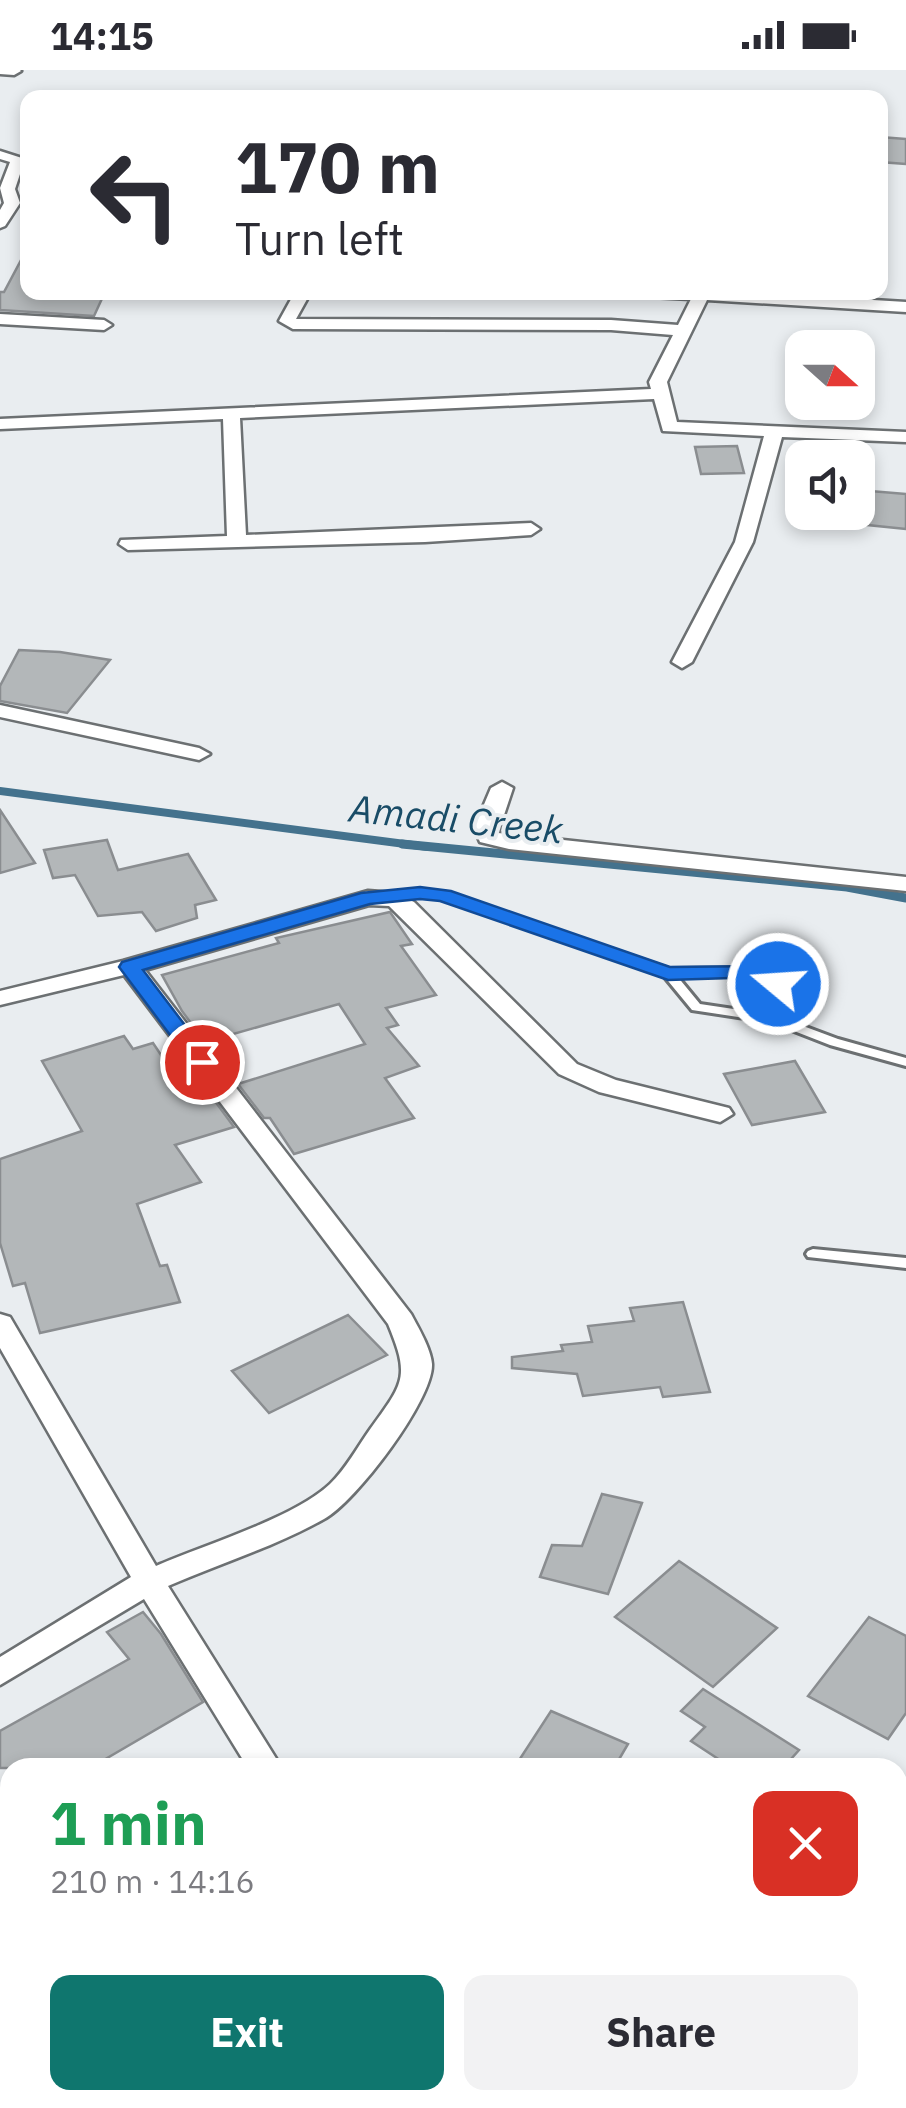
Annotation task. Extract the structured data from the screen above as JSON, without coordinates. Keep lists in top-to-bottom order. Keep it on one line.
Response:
{"water":["Amadi Creek"],"north":"right","page":{"status":"14:15","turn":["170 m","Turn left"],"heading":["1 min","210 m · 14:16"],"buttons":["Exit","Share"]}}
